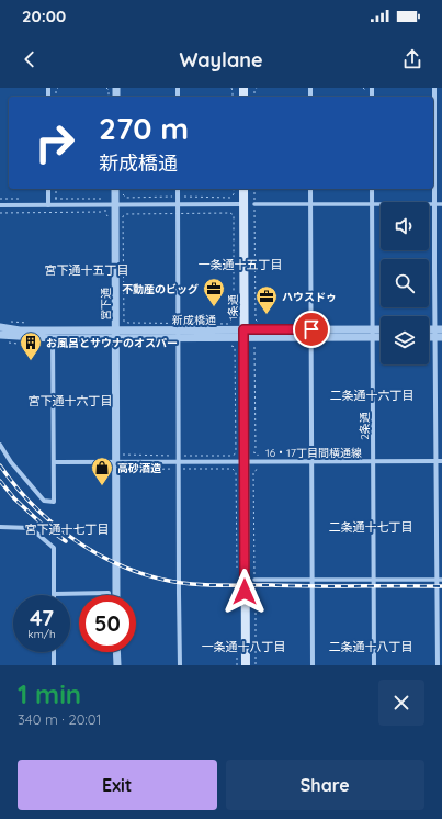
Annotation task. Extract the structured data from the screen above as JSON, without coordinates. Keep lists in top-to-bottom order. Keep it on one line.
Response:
{"streets":{"main road":["1条通"],"street":["宮下通","新成橋通","2条通","16・17丁目間横通線"]},"crossings":[["宮下通","新成橋通"],["宮下通","16・17丁目間横通線"],["1条通","新成橋通"],["1条通","16・17丁目間横通線"],["新成橋通","2条通"],["2条通","16・17丁目間横通線"]],"districts":["一条通十五丁目","宮下通十五丁目","二条通十六丁目","宮下通十六丁目","二条通十七丁目","宮下通十七丁目","一条通十八丁目","二条通十八丁目"],"places":{"office":["不動産のビッグ","ハウスドゥ"],"building":["お風呂とサウナのオスパー"],"shop":["高砂酒造"]},"page":{"status":"20:00","header":"Waylane","turn":["270 m","新成橋通"],"speed":"47 km/h","limit":"50","heading":["1 min","340 m · 20:01"],"buttons":["Exit","Share"]}}
